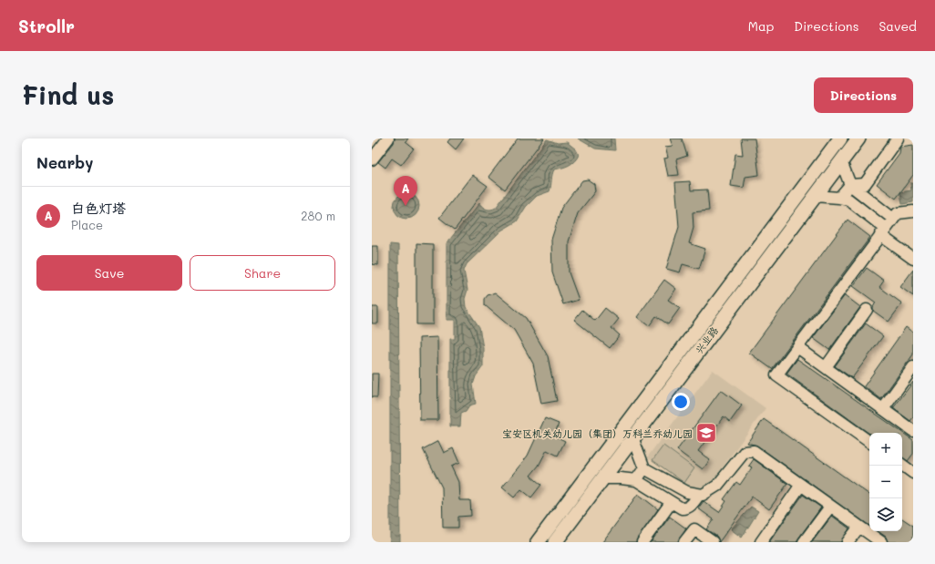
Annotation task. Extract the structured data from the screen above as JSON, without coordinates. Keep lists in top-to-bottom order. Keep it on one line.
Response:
{"streets":{"main road":["兴业路"]},"places":{"school or university":["宝安区机关幼儿园（集团）万科兰乔幼儿园"]},"page":{"header":"Strollr","nav":["Map","Directions","Saved"],"buttons":["Directions",["Save","Share"]],"title":"Find us","heading":"Nearby","pins":"A","list":[{"mark":"A","name":"白色灯塔","note":"Place","value":"280 m"}],"map_buttons":["+","−"]}}
